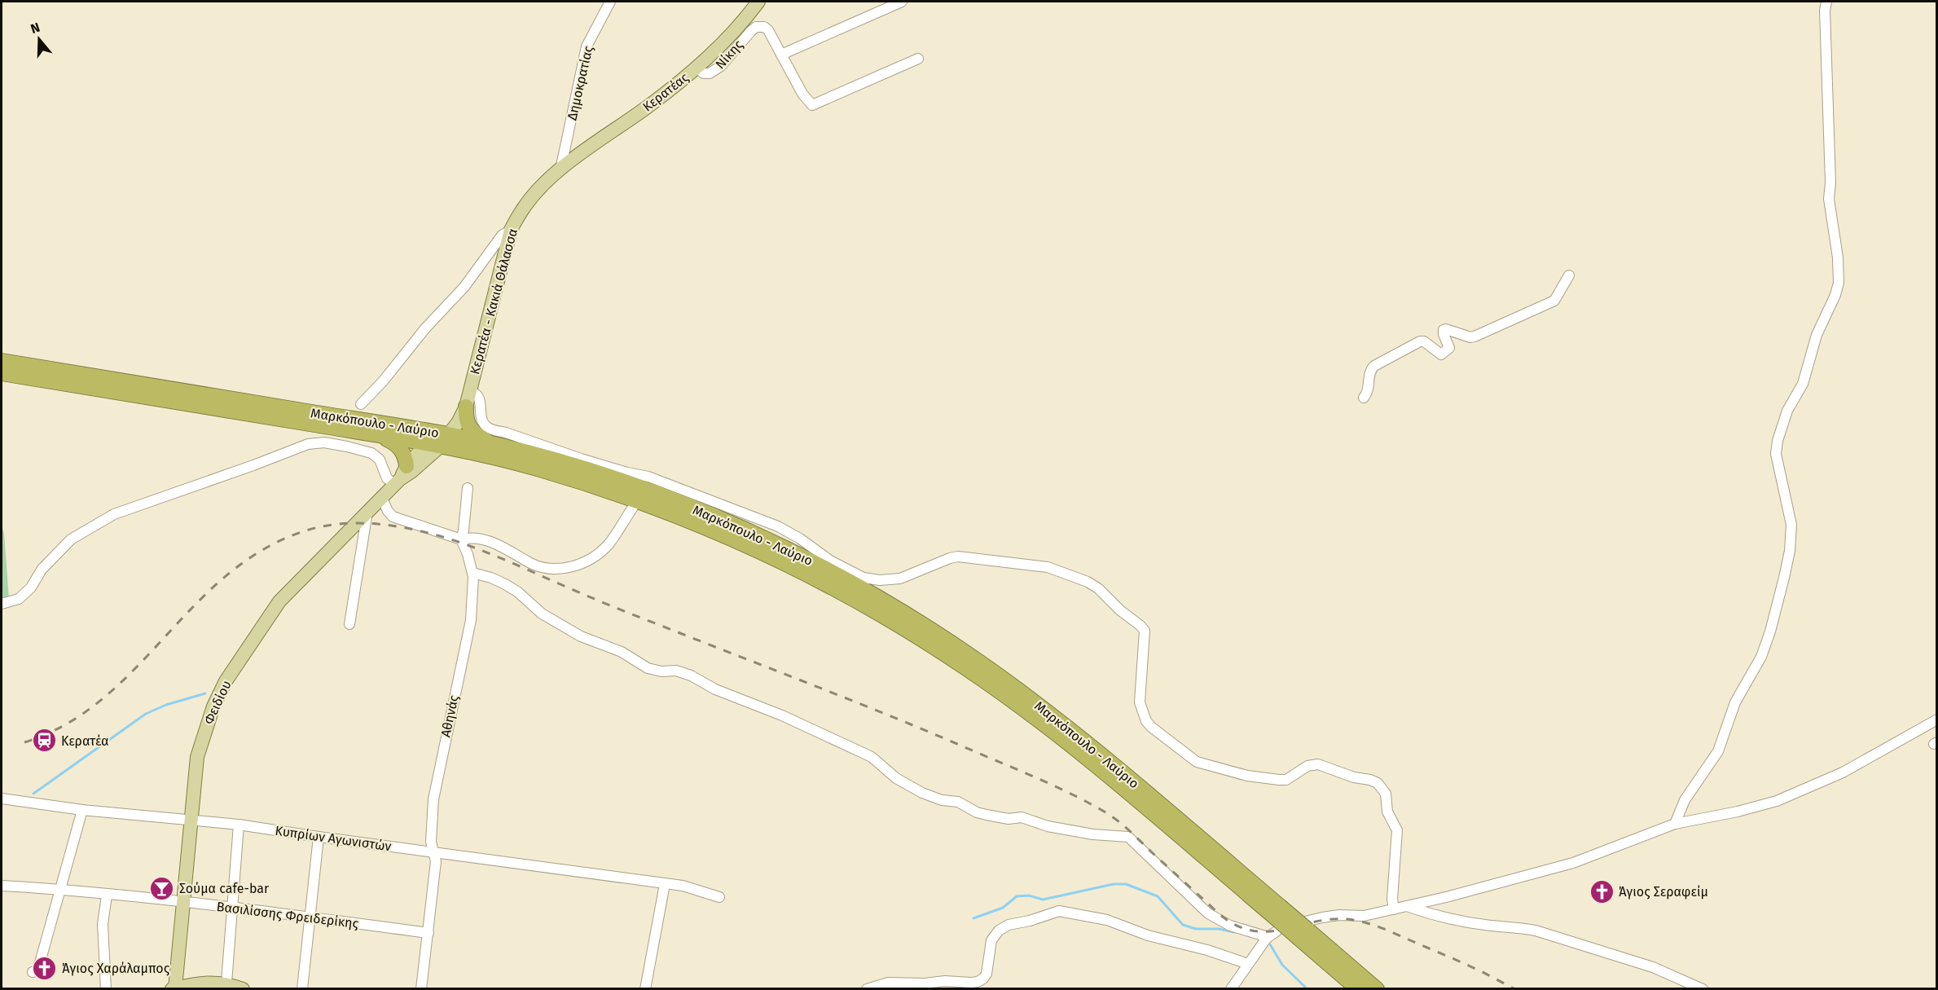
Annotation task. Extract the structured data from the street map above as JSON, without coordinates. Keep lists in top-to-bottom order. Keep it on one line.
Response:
{"streets":{"highway":["Μαρκόπουλο - Λαύριο"],"main road":["Κερατέας","Κερατέα - Κακιά Θάλασσα","Φειδίου"],"street":["Νίκης","Δημοκρατίας","Αθηνάς","Κυπρίων Αγωνιστών","Βασιλίσσης Φρειδερίκης"]},"crossings":[["Νίκης","Κερατέας"],["Δημοκρατίας","Κερατέας"],["Δημοκρατίας","Κερατέα - Κακιά Θάλασσα"],["Κερατέας","Κερατέα - Κακιά Θάλασσα"],["Κερατέα - Κακιά Θάλασσα","Μαρκόπουλο - Λαύριο"],["Φειδίου","Κυπρίων Αγωνιστών"],["Φειδίου","Βασιλίσσης Φρειδερίκης"],["Αθηνάς","Κυπρίων Αγωνιστών"],["Αθηνάς","Βασιλίσσης Φρειδερίκης"]],"places":{"station":["Κερατέα"],"bar":["Σούμα cafe-bar"],"church":["Άγιος Σεραφείμ","Άγιος Χαράλαμπος"]},"north":"top"}
